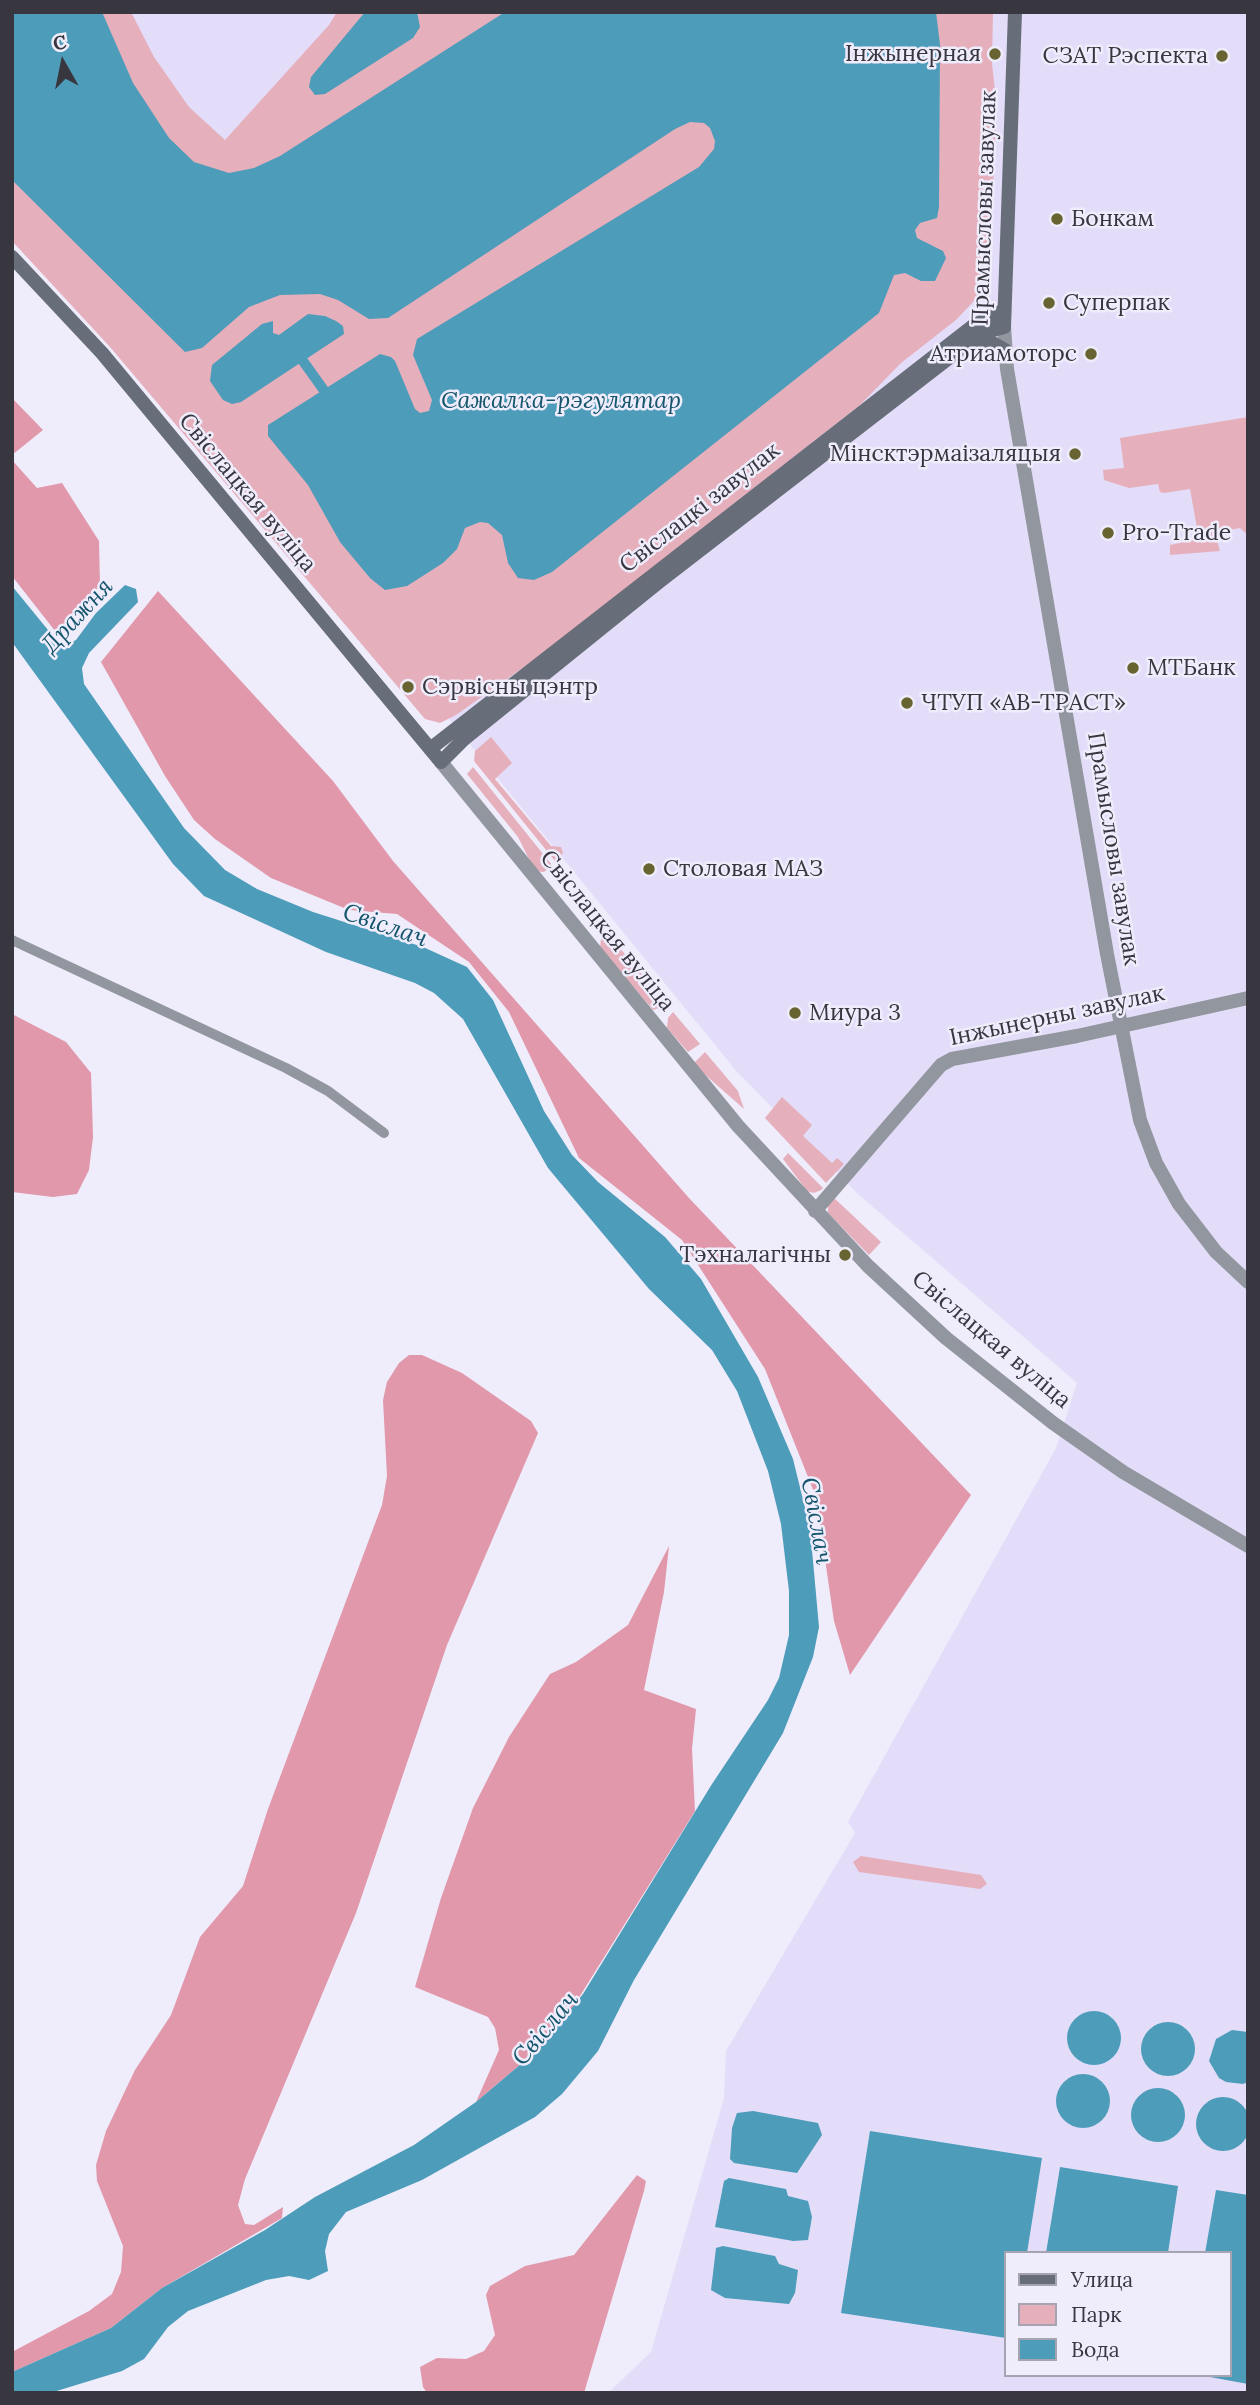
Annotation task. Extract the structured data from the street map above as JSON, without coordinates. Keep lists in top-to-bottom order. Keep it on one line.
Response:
{"streets":{"main road":["Прамысловы завулак","Свіслацкая вуліца","Свіслацкі завулак"],"street":["Інжынерны завулак"]},"crossings":[["Прамысловы завулак","Свіслацкі завулак"],["Прамысловы завулак","Інжынерны завулак"],["Свіслацкая вуліца","Свіслацкі завулак"],["Свіслацкая вуліца","Інжынерны завулак"]],"water":["Сажалка-рэгулятар","Дражня","Свіслач"],"places":["Інжынерная","СЗАТ Рэспекта","Бонкам","Суперпак","Атриамоторс","Мінсктэрмаізаляцыя","Pro-Trade","МТБанк","Сэрвісны цэнтр","ЧТУП «АВ-ТРАСТ»","Столовая МАЗ","Миура 3","Тэхналагічны"],"legend":["Улица","Парк","Вода"],"north":"top"}
